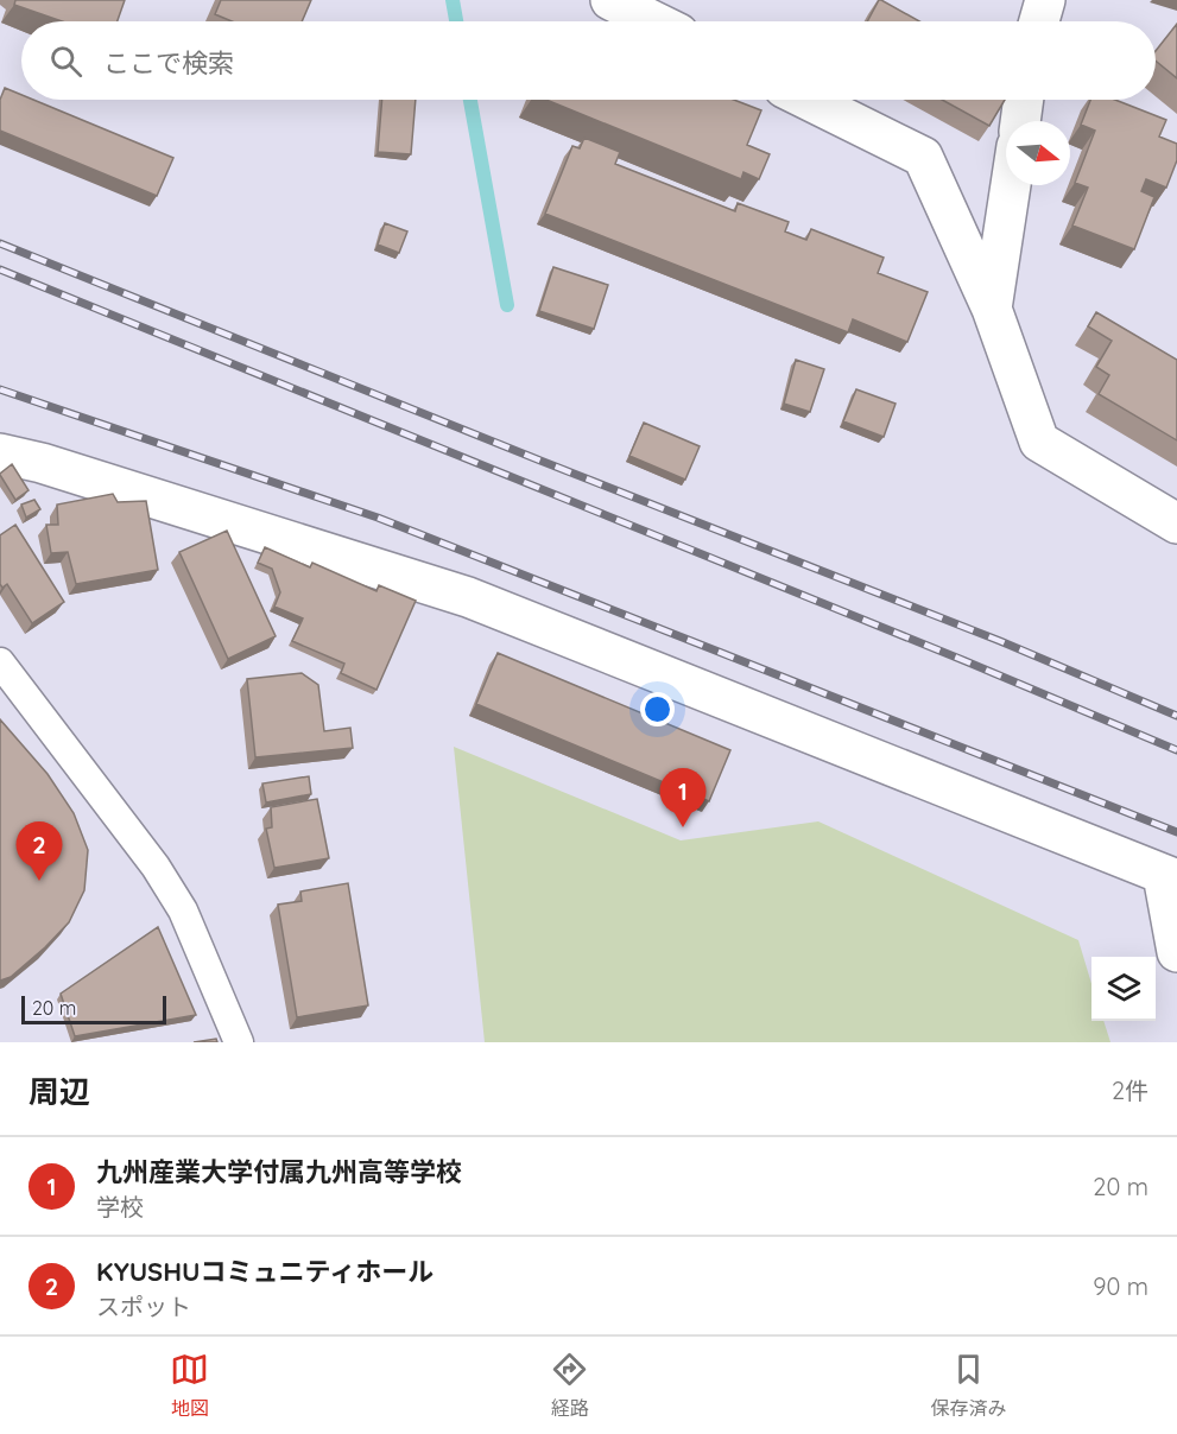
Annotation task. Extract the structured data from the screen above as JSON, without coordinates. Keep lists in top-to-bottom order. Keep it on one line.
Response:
{"scale_bar":"20 m","north":"right","page":{"search":"ここで検索","pins":["1","2"],"scale":"20 m","heading":["周辺","2件"],"list":[{"mark":"1","name":"九州産業大学付属九州高等学校","note":"学校","value":"20 m"},{"mark":"2","name":"KYUSHUコミュニティホール","note":"スポット","value":"90 m"}],"nav":["地図","経路","保存済み"]}}
